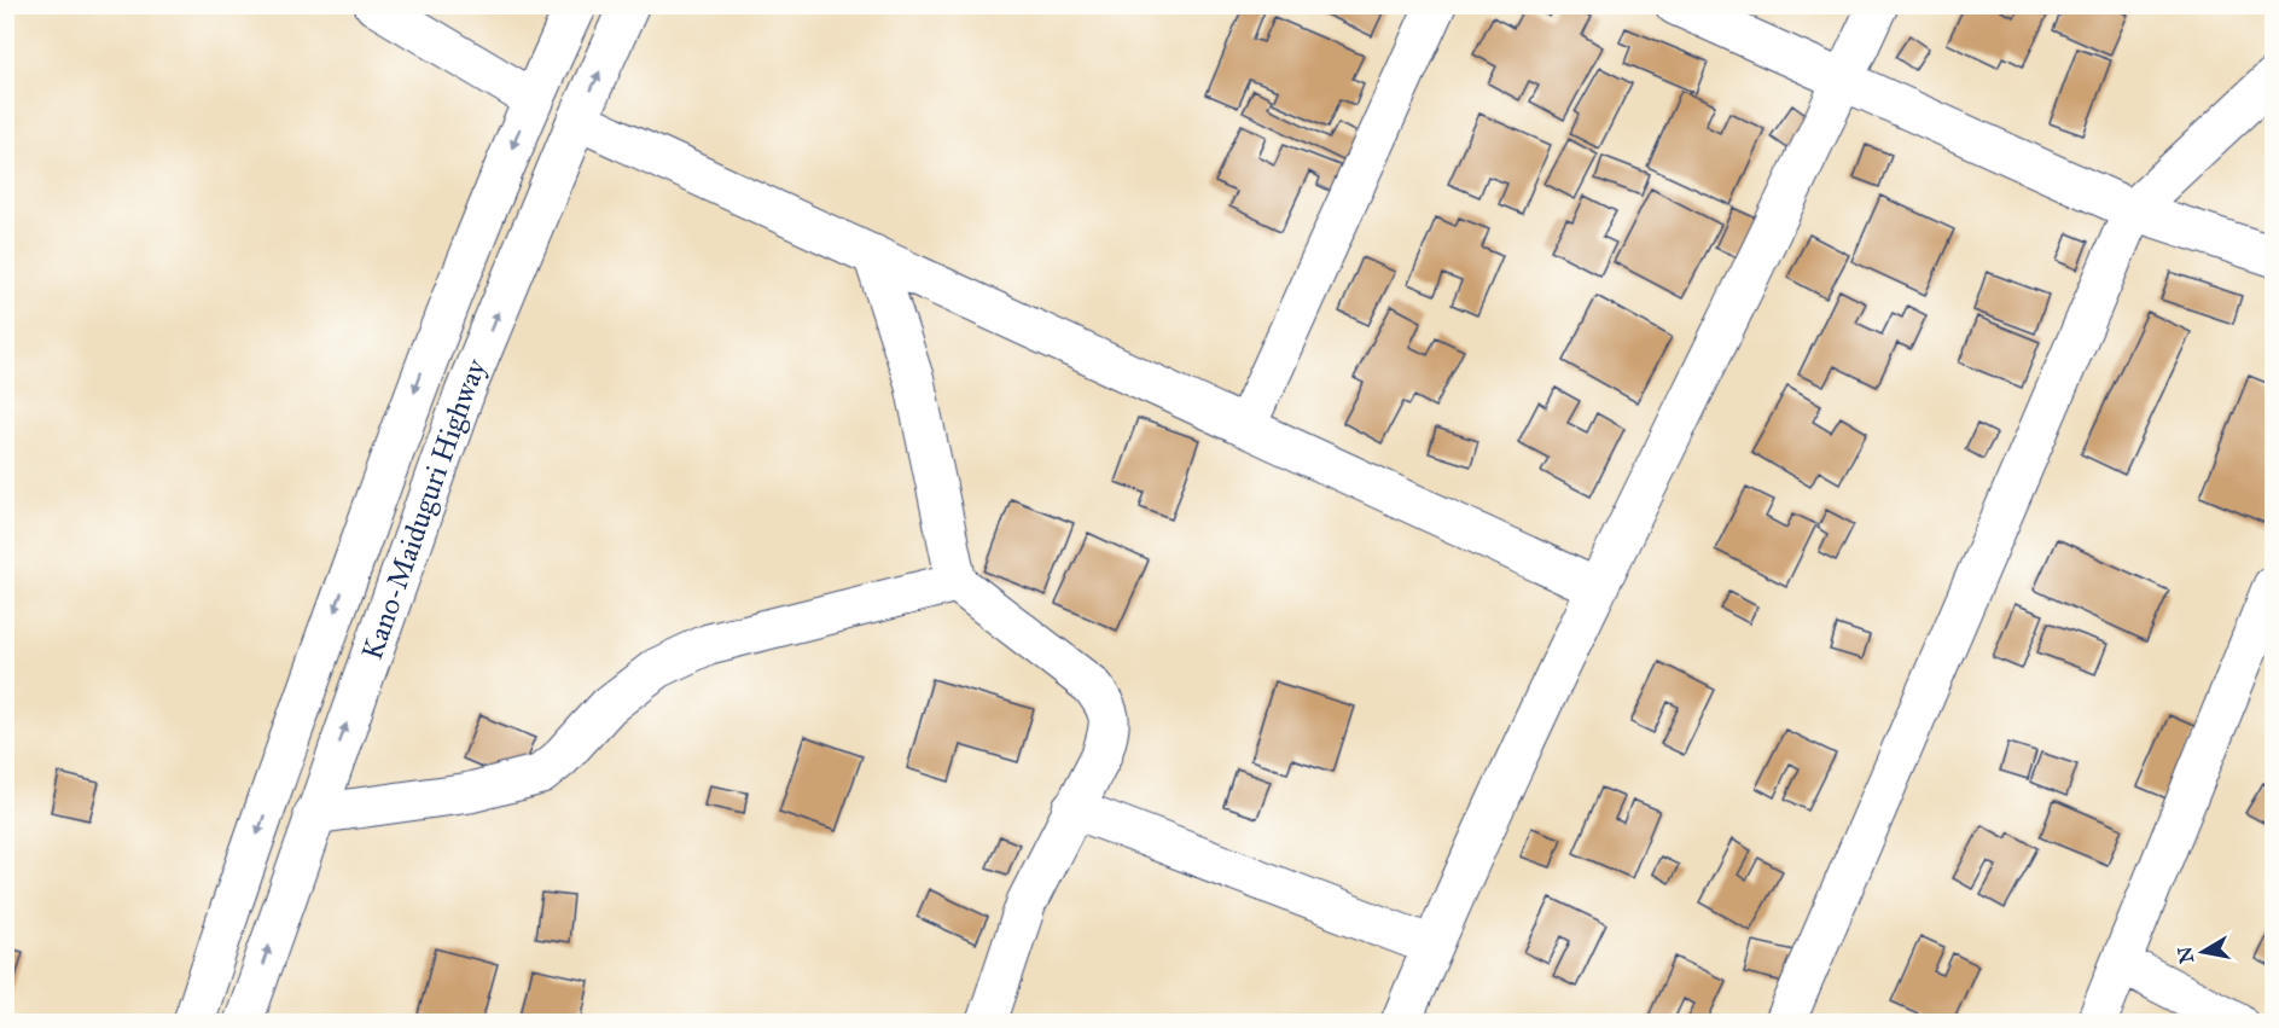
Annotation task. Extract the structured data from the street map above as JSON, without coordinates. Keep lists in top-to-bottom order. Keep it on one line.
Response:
{"streets":{"main road":["Kano-Maiduguri Highway"]},"north":"left"}
